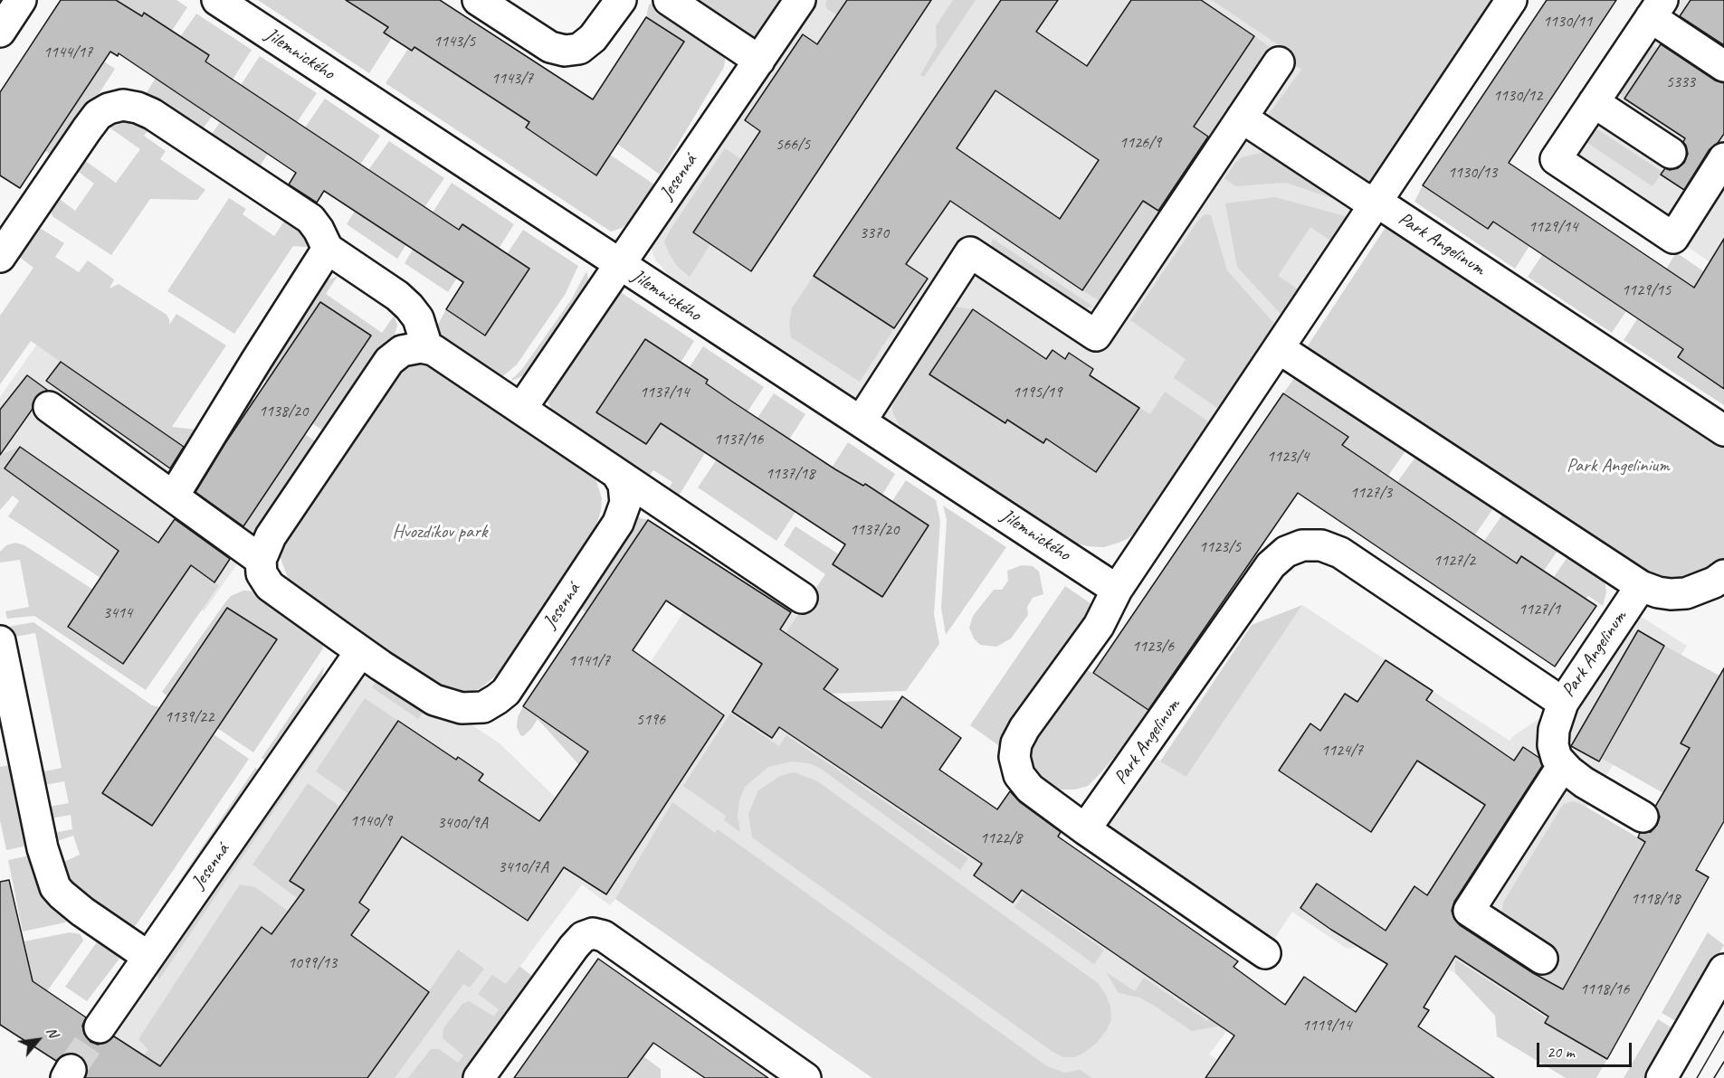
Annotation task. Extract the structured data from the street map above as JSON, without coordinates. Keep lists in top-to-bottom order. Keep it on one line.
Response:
{"streets":{"street":["Jilemnického","Jesenná","Park Angelinum"]},"crossings":[["Jilemnického","Jesenná"],["Jilemnického","Park Angelinum"]],"parks":["Park Angelinium","Hvozdíkov park"],"house_numbers":["1130/11","1143/5","1144/17","1143/7","5333","1130/12","1126/9","566/5","1130/13","1129/14","3370","1129/15","1137/14","1195/19","1138/20","1137/16","1123/4","1137/18","1127/3","1137/20","1123/5","1127/2","1127/1","3414","1123/6","1141/7","1139/22","5196","1124/7","1140/9","3400/9A","1122/8","3410/7A","1118/18","1099/13","1118/16","1119/14"],"scale_bar":"20 m","north":"top right"}
